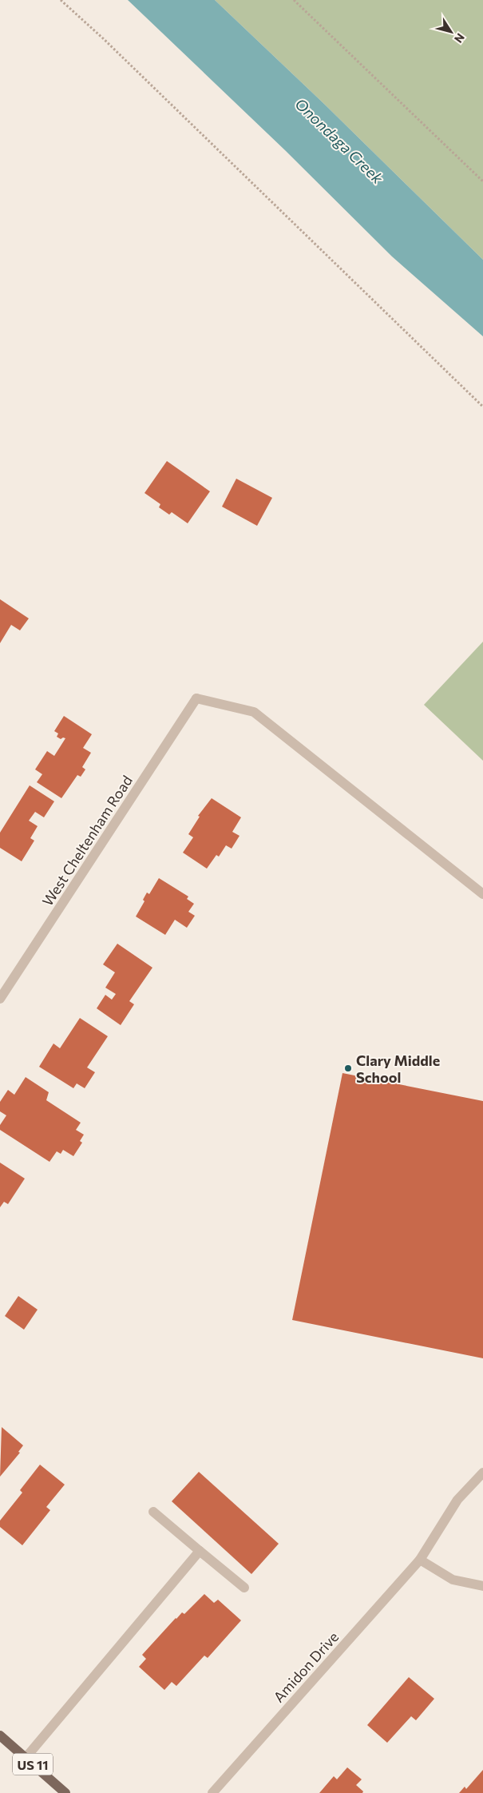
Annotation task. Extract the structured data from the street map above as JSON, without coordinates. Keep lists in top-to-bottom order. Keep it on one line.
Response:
{"streets":{"main road":["US 11"],"street":["West Cheltenham Road","Amidon Drive"]},"water":["Onondaga Creek"],"places":["Clary Middle School"],"north":"bottom right"}
